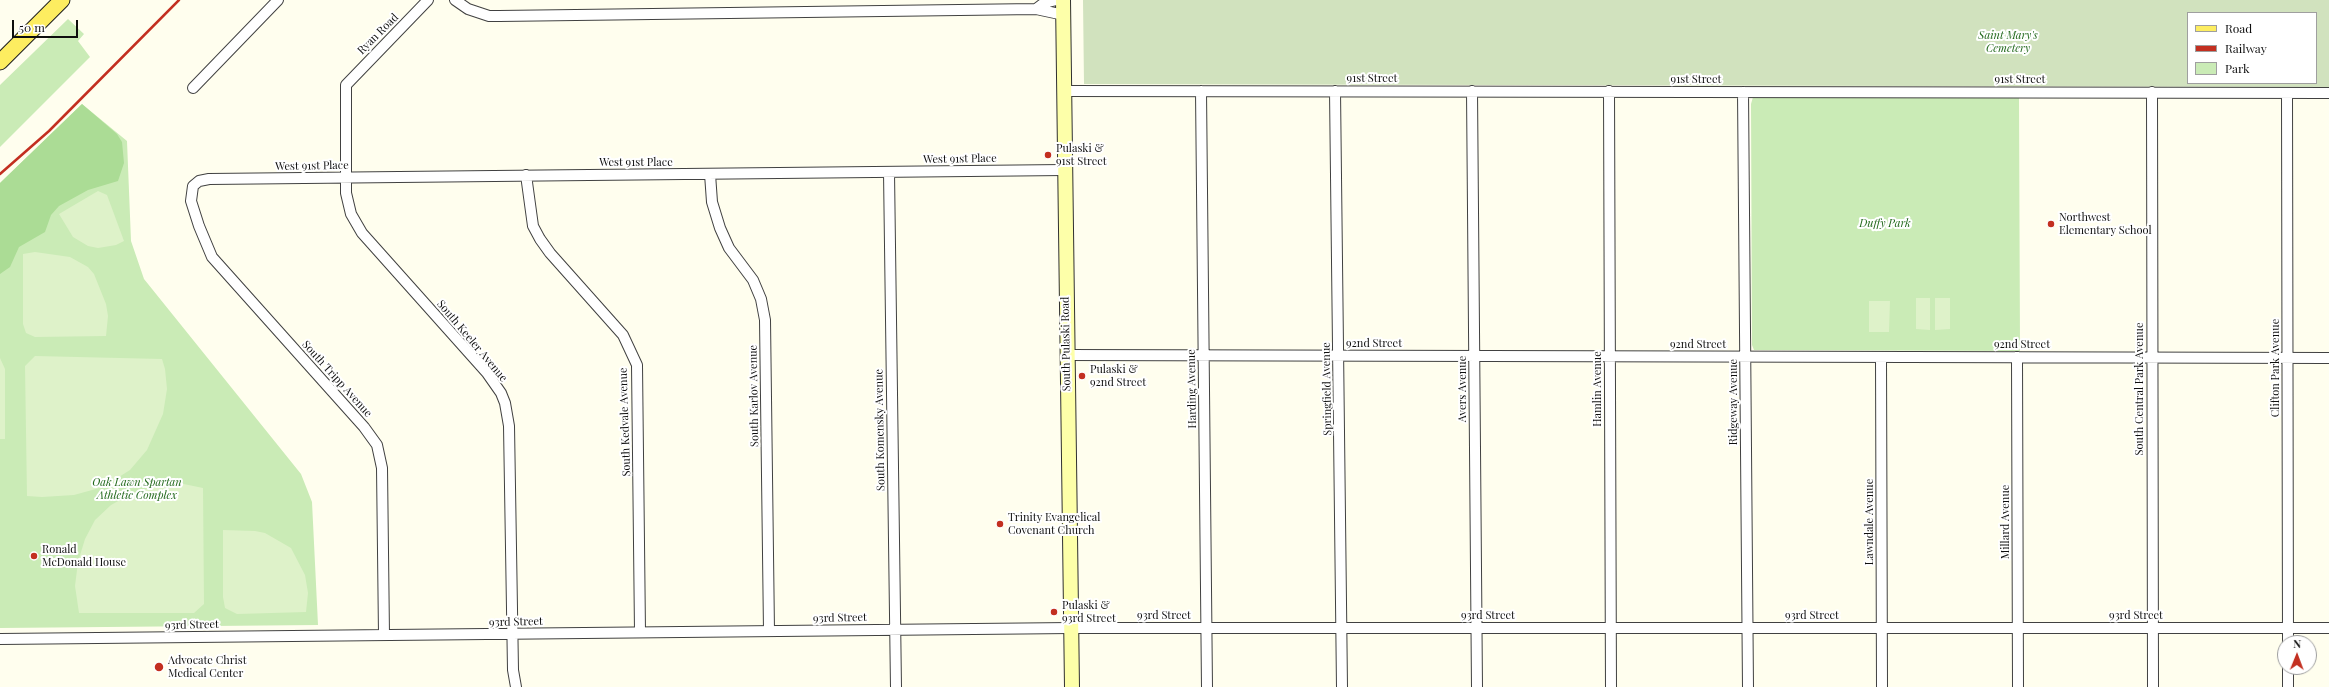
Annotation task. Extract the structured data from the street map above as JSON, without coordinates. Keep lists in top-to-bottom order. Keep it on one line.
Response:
{"streets":{"main road":["South Pulaski Road"],"street":["Ryan Road","91st Street","West 91st Place","South Keeler Avenue","92nd Street","Clifton Park Avenue","South Tripp Avenue","Harding Avenue","Springfield Avenue","Avers Avenue","Hamlin Avenue","South Central Park Avenue","South Karlov Avenue","Ridgeway Avenue","South Kedvale Avenue","South Komensky Avenue","Lawndale Avenue","Millard Avenue","93rd Street"]},"crossings":[["Ryan Road","South Keeler Avenue"],["91st Street","South Pulaski Road"],["91st Street","Clifton Park Avenue"],["91st Street","Harding Avenue"],["91st Street","Springfield Avenue"],["91st Street","Avers Avenue"],["91st Street","Hamlin Avenue"],["91st Street","South Central Park Avenue"],["91st Street","Ridgeway Avenue"],["West 91st Place","South Keeler Avenue"],["West 91st Place","South Pulaski Road"],["West 91st Place","South Tripp Avenue"],["West 91st Place","South Karlov Avenue"],["West 91st Place","South Kedvale Avenue"],["West 91st Place","South Komensky Avenue"],["South Keeler Avenue","93rd Street"],["South Pulaski Road","92nd Street"],["South Pulaski Road","93rd Street"],["92nd Street","Clifton Park Avenue"],["92nd Street","Harding Avenue"],["92nd Street","Springfield Avenue"],["92nd Street","Avers Avenue"],["92nd Street","Hamlin Avenue"],["92nd Street","South Central Park Avenue"],["92nd Street","Ridgeway Avenue"],["92nd Street","Lawndale Avenue"],["92nd Street","Millard Avenue"],["Clifton Park Avenue","93rd Street"],["South Tripp Avenue","93rd Street"],["Harding Avenue","93rd Street"],["Springfield Avenue","93rd Street"],["Avers Avenue","93rd Street"],["Hamlin Avenue","93rd Street"],["South Central Park Avenue","93rd Street"],["South Karlov Avenue","93rd Street"],["Ridgeway Avenue","93rd Street"],["South Kedvale Avenue","93rd Street"],["South Komensky Avenue","93rd Street"],["Lawndale Avenue","93rd Street"],["Millard Avenue","93rd Street"]],"parks":["Saint Mary's Cemetery","Duffy Park","Oak Lawn Spartan Athletic Complex"],"places":["Pulaski & 91st Street","Northwest Elementary School","Pulaski & 92nd Street","Trinity Evangelical Covenant Church","Ronald McDonald House","Pulaski & 93rd Street","Advocate Christ Medical Center"],"legend":["Road","Railway","Park"],"scale_bar":"50 m","north":"top"}
